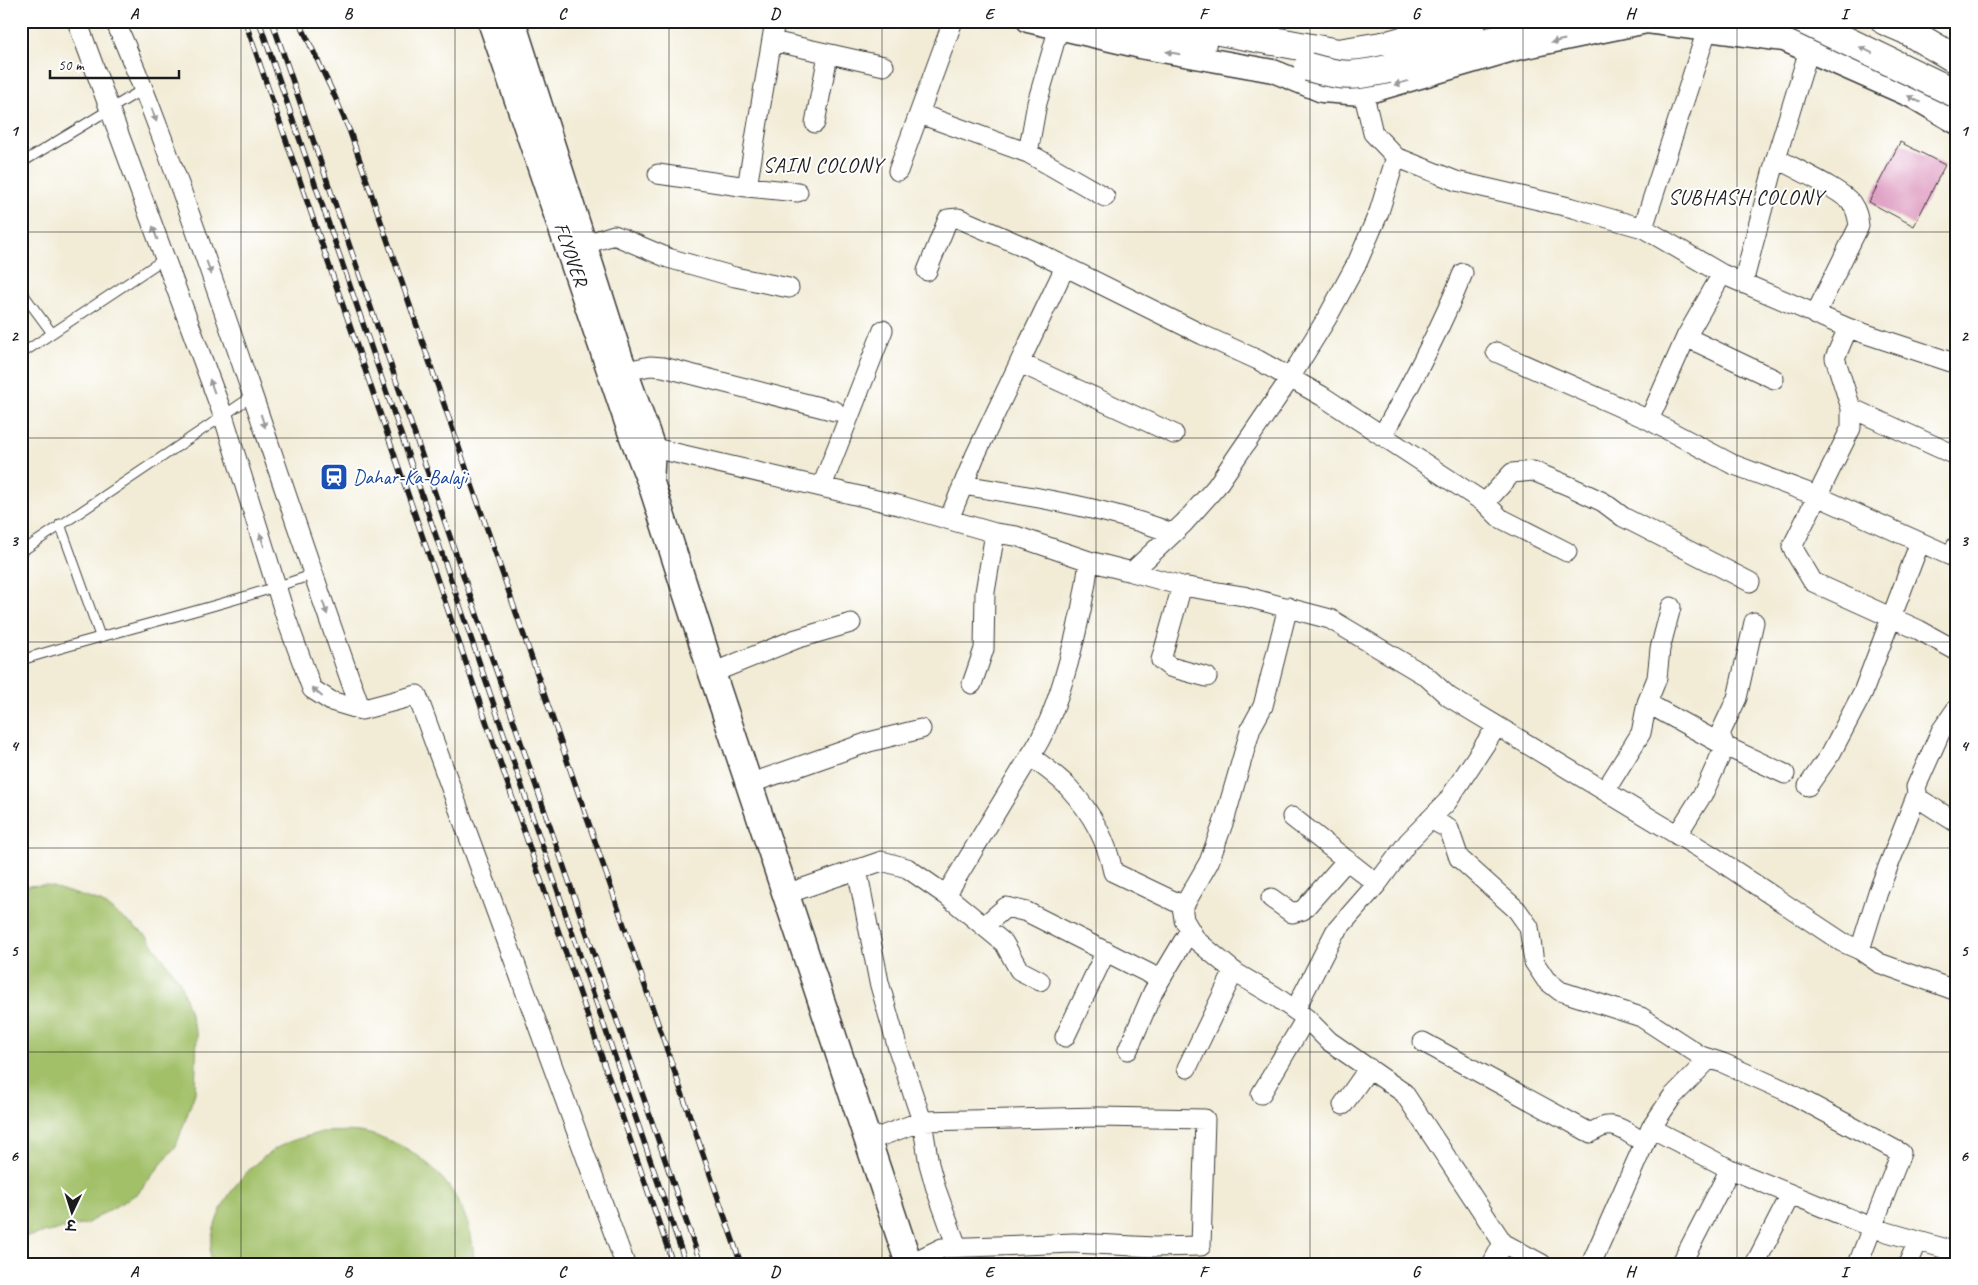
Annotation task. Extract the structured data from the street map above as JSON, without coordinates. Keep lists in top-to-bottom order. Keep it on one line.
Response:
{"streets":{"main road":["FLYOVER"]},"districts":["SAIN COLONY","SUBHASH COLONY"],"places":{"station":["Dahar-Ka-Balaji"]},"scale_bar":"50 m","north":"bottom","grid":{"columns":["A","B","C","D","E","F","G","H","I"],"rows":["1","2","3","4","5","6"]}}
